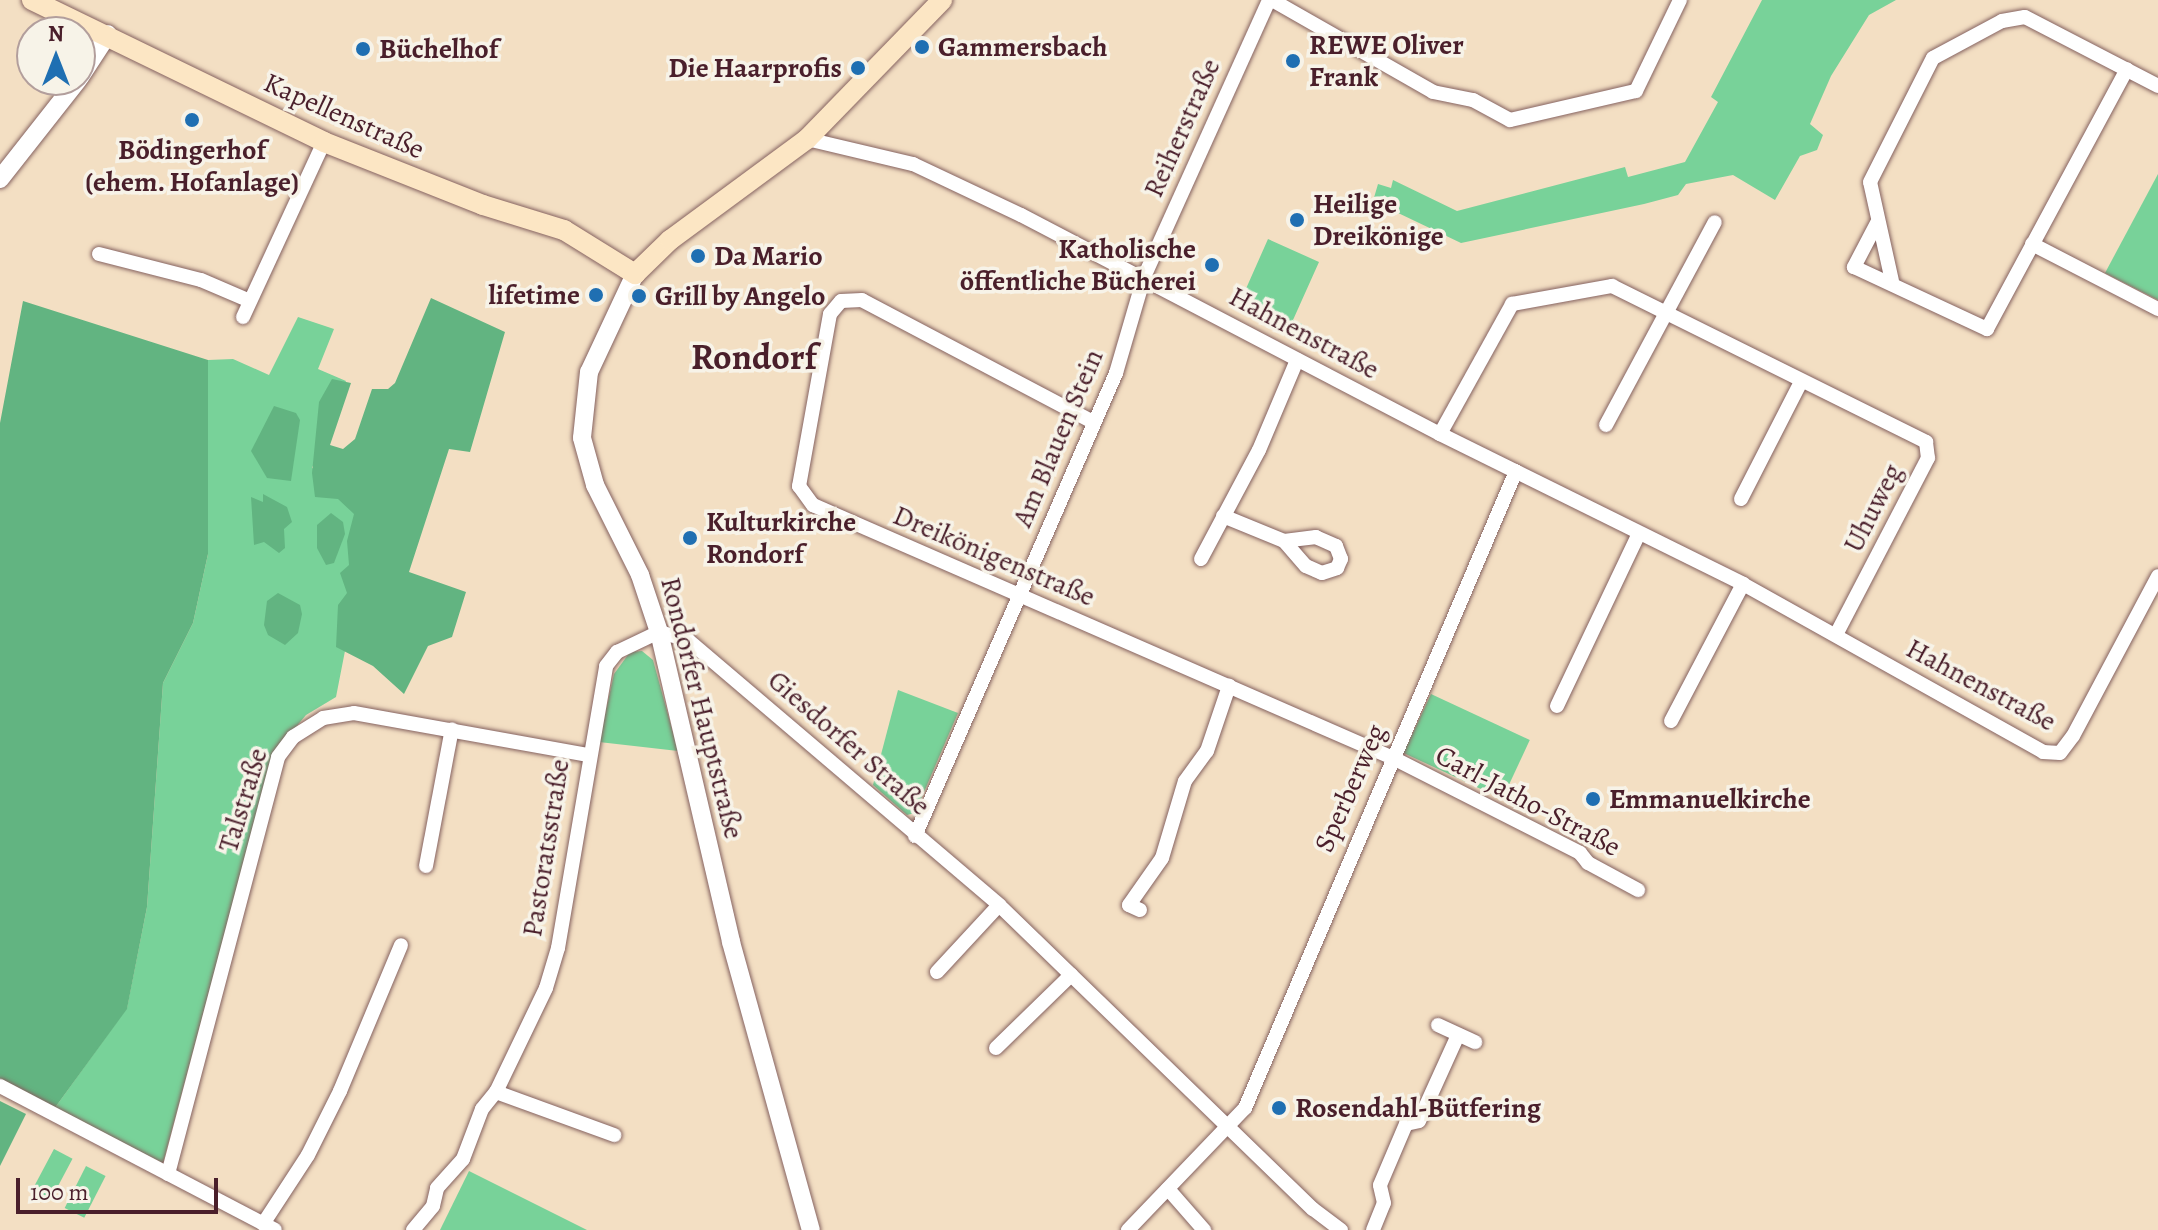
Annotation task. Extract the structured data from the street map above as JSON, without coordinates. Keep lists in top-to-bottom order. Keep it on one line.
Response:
{"streets":{"main road":["Kapellenstraße","Rondorfer Hauptstraße"],"street":["Reiherstraße","Hahnenstraße","Am Blauen Stein","Uhuweg","Dreikönigenstraße","Giesdorfer Straße","Sperberweg","Talstraße","Carl-Jatho-Straße","Pastoratsstraße"]},"crossings":[["Kapellenstraße","Rondorfer Hauptstraße"],["Reiherstraße","Hahnenstraße"],["Reiherstraße","Am Blauen Stein"],["Hahnenstraße","Am Blauen Stein"],["Hahnenstraße","Uhuweg"],["Hahnenstraße","Rondorfer Hauptstraße"],["Hahnenstraße","Sperberweg"],["Am Blauen Stein","Dreikönigenstraße"],["Am Blauen Stein","Giesdorfer Straße"],["Dreikönigenstraße","Sperberweg"],["Dreikönigenstraße","Carl-Jatho-Straße"],["Rondorfer Hauptstraße","Giesdorfer Straße"],["Rondorfer Hauptstraße","Pastoratsstraße"],["Giesdorfer Straße","Sperberweg"],["Giesdorfer Straße","Pastoratsstraße"],["Sperberweg","Carl-Jatho-Straße"],["Talstraße","Pastoratsstraße"]],"districts":["Rondorf"],"places":["Gammersbach","Büchelhof","REWE Oliver Frank","Die Haarprofis","Bödingerhof (ehem. Hofanlage)","Heilige Dreikönige","Da Mario","Katholische öffentliche Bücherei","lifetime","Grill by Angelo","Kulturkirche Rondorf","Emmanuelkirche","Rosendahl-Bütfering"],"scale_bar":"100 m","north":"top"}
